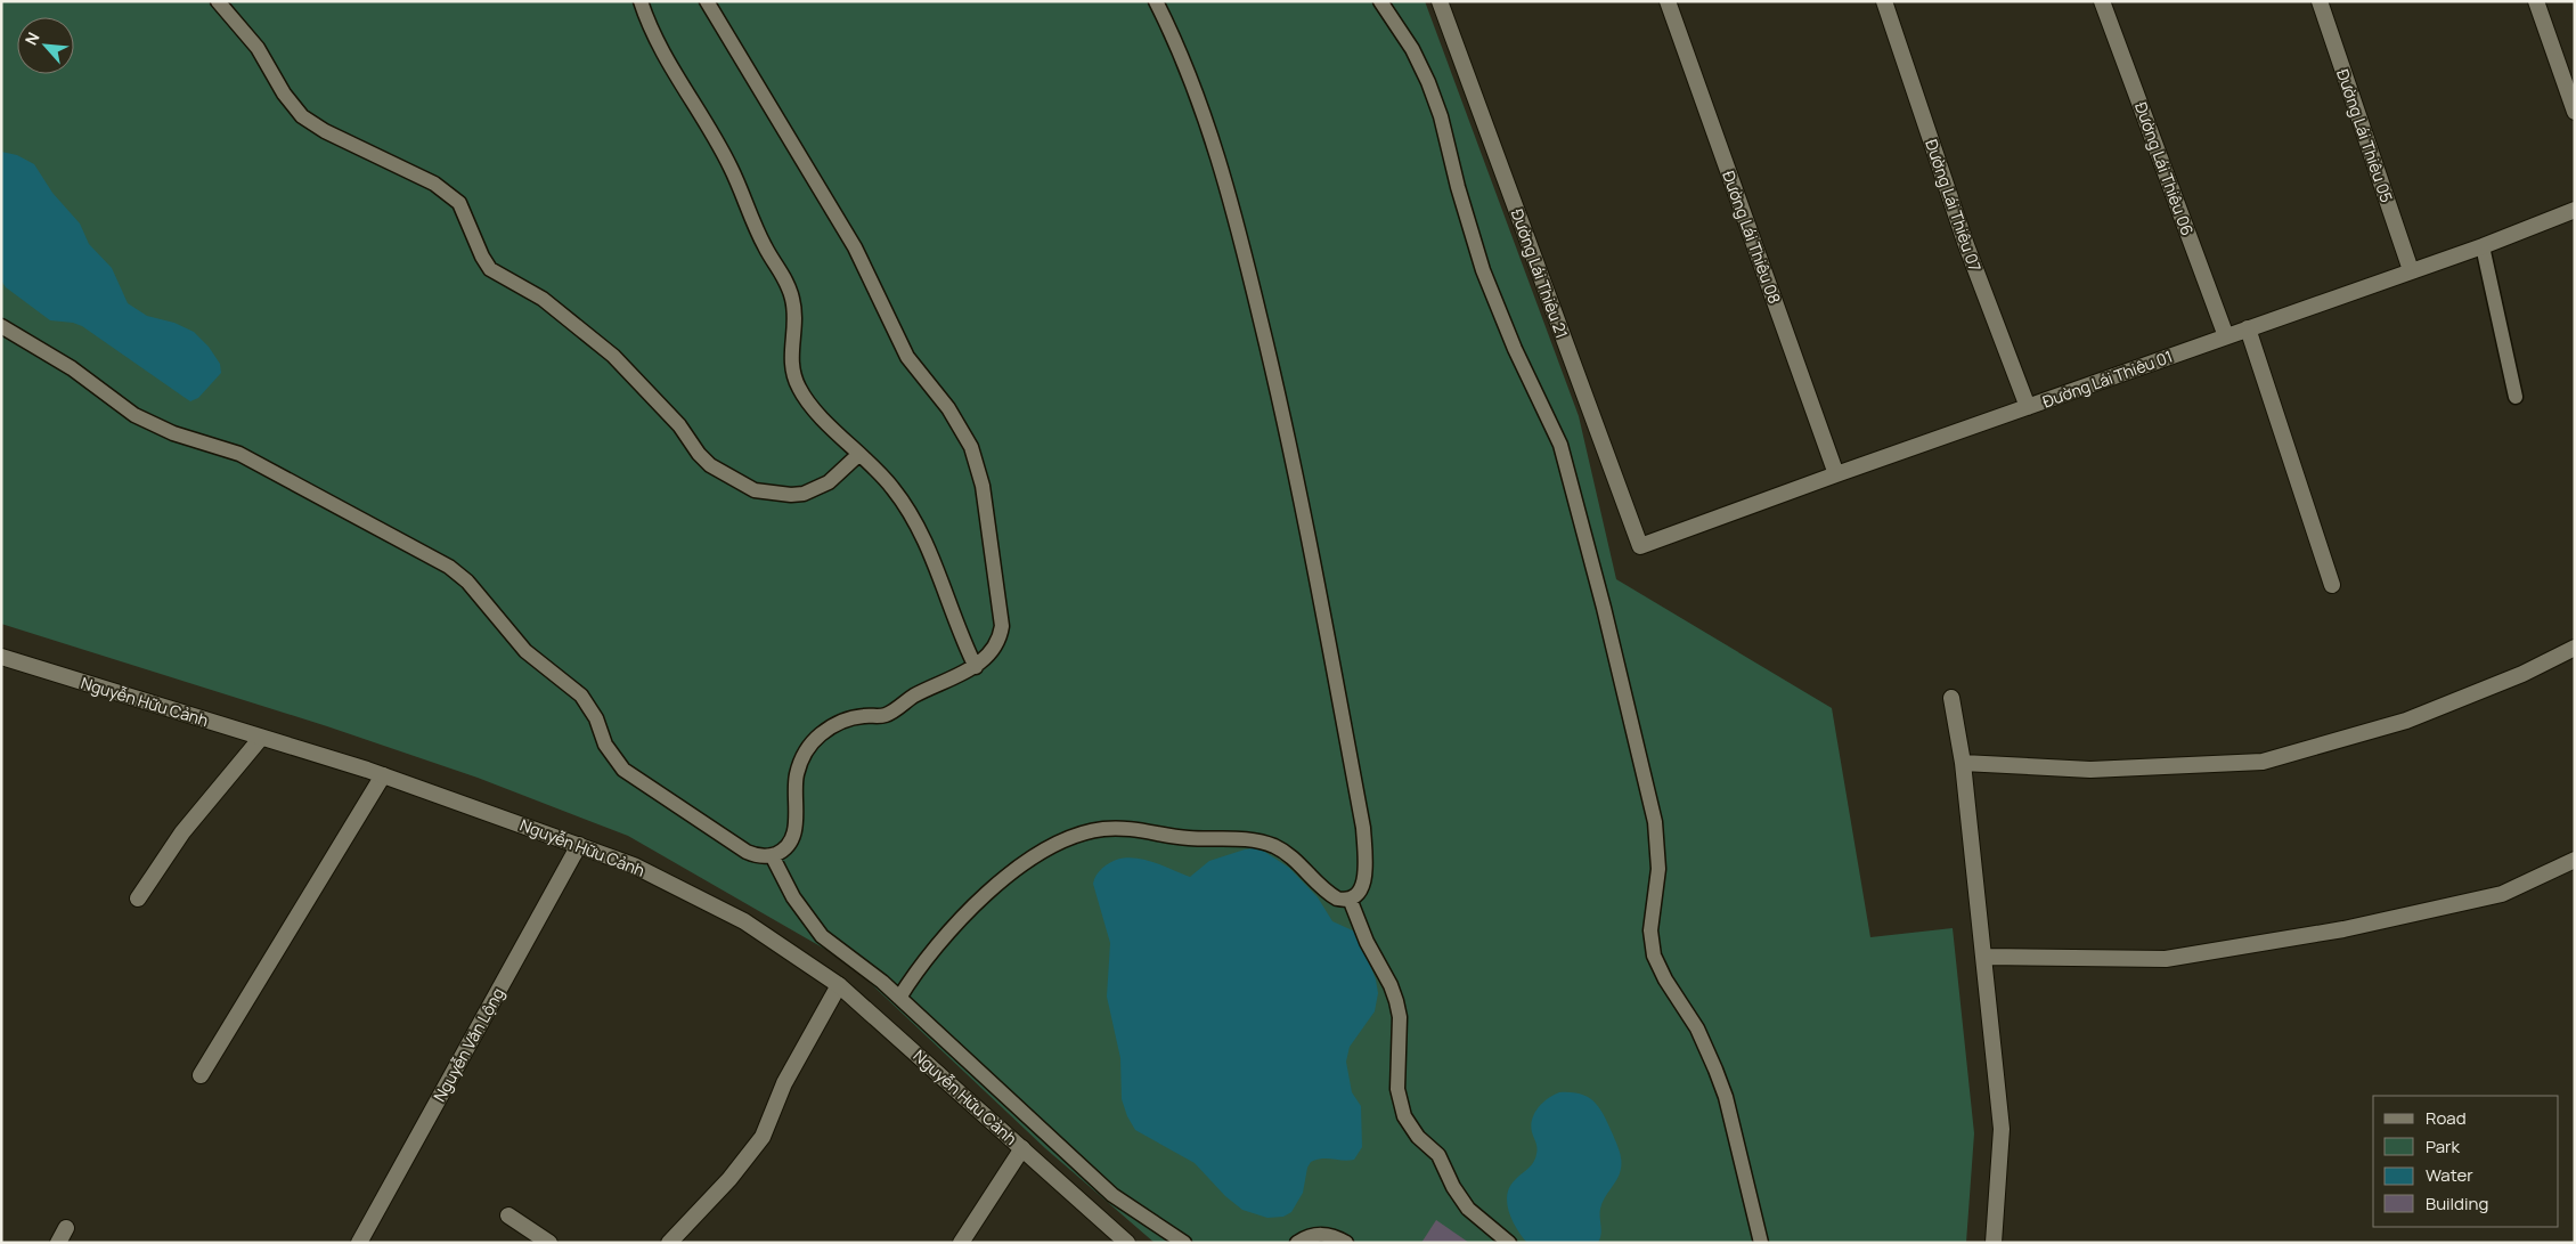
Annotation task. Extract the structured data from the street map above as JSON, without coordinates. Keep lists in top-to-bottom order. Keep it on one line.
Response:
{"streets":{"street":["Đường Lái Thiêu 05","Đường Lái Thiêu 06","Đường Lái Thiêu 07","Đường Lái Thiêu 08","Đường Lái Thiêu 21","Đường Lái Thiêu 01","Nguyễn Hữu Cảnh","Nguyễn Văn Lộng"]},"crossings":[["Đường Lái Thiêu 05","Đường Lái Thiêu 01"],["Đường Lái Thiêu 06","Đường Lái Thiêu 01"],["Đường Lái Thiêu 07","Đường Lái Thiêu 01"],["Đường Lái Thiêu 08","Đường Lái Thiêu 01"],["Đường Lái Thiêu 21","Đường Lái Thiêu 01"],["Nguyễn Hữu Cảnh","Nguyễn Văn Lộng"]],"legend":["Road","Park","Water","Building"],"north":"top left"}
